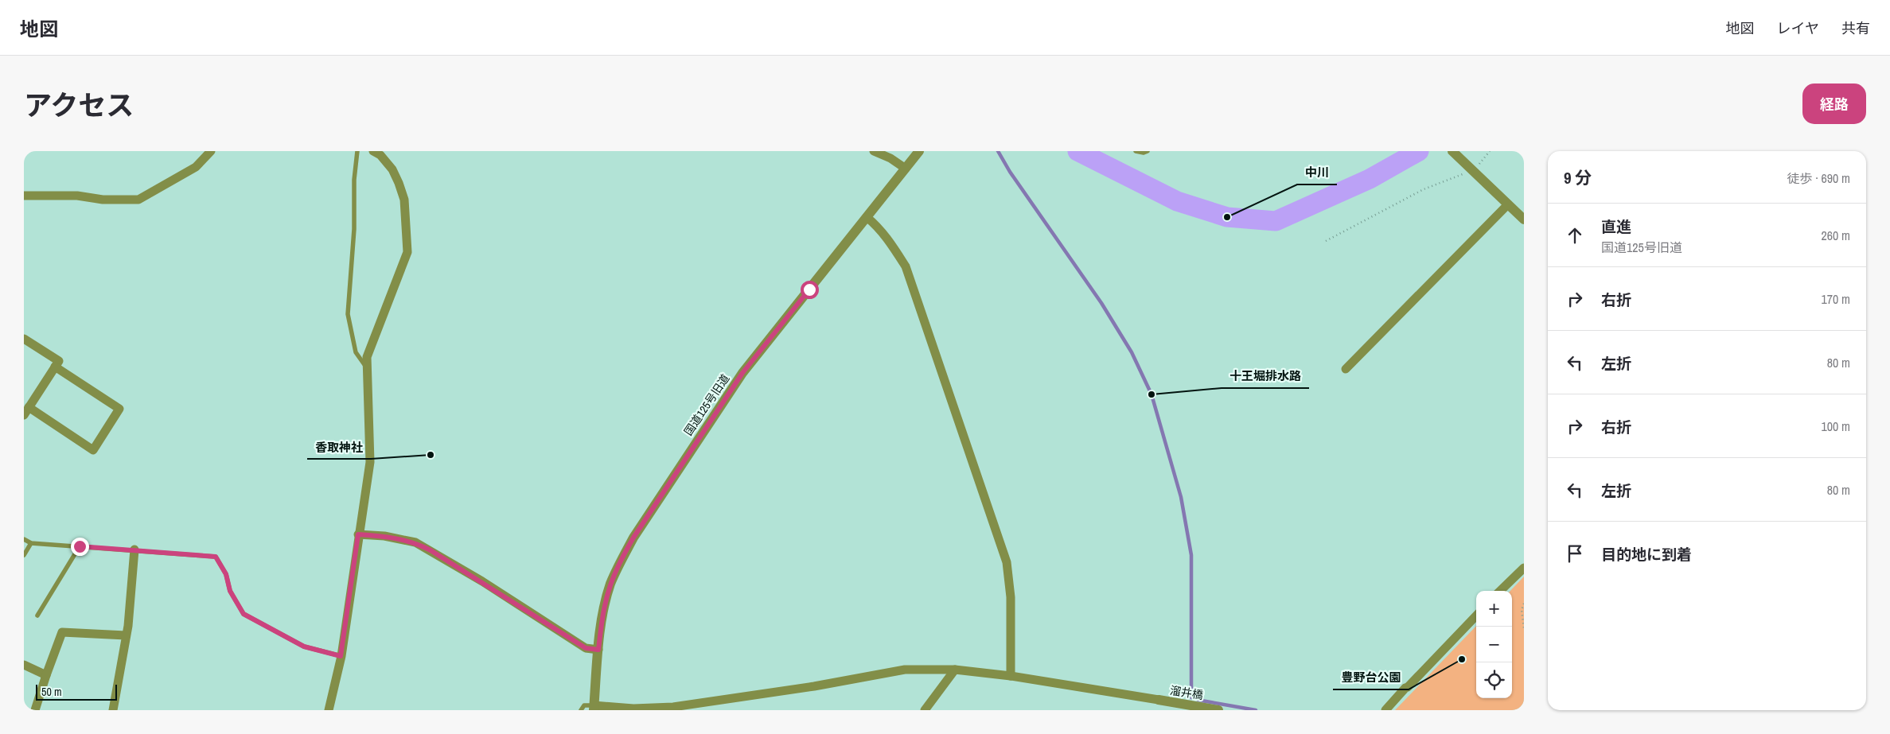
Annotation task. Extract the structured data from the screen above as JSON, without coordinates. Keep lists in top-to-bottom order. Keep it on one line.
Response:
{"streets":{"street":["国道125号旧道","溜井橋"]},"places":["中川","十王堀排水路","香取神社","豊野台公園"],"scale_bar":"50 m","page":{"header":"地図","nav":["地図","レイヤ","共有"],"title":"アクセス","buttons":"経路","heading":["9 分","徒歩 · 690 m"],"list":[["直進","国道125号旧道","260 m"],["右折","170 m"],["左折","80 m"],["右折","100 m"],["左折","80 m"],"目的地に到着"],"map_buttons":["+","−"],"scale":"50 m"}}
